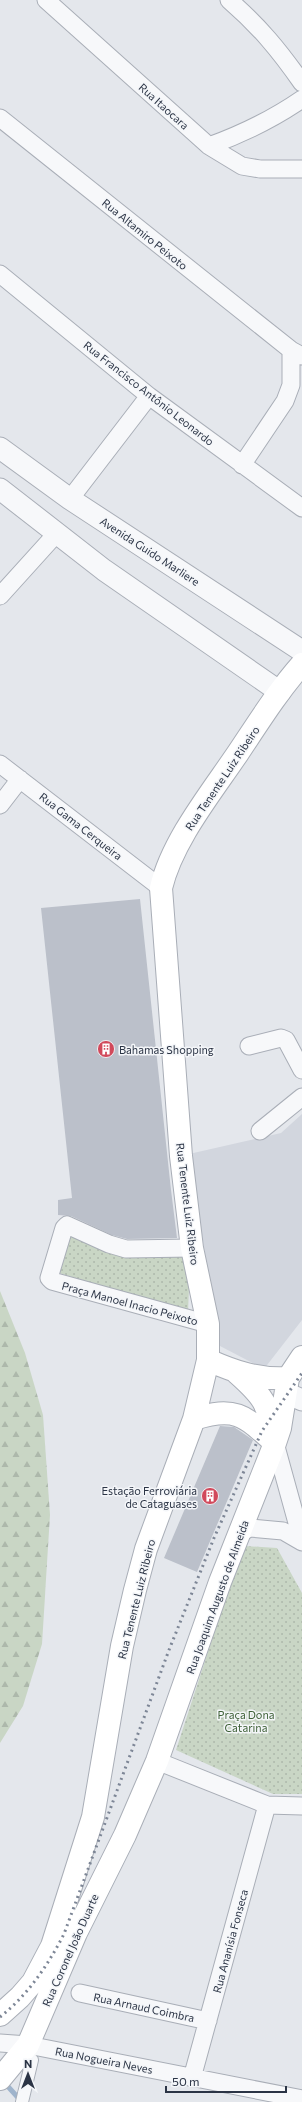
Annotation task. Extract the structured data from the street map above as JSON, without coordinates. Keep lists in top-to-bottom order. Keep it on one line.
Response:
{"streets":{"main road":["Rua Tenente Luiz Ribeiro","Rua Joaquim Augusto de Almeida","Rua Coronel João Duarte"],"street":["Rua Itaocara","Rua Altamiro Peixoto","Rua Francisco Antônio Leonardo","Avenida Guido Marliere","Rua Gama Cerqueira","Praça Manoel Inacio Peixoto","Rua Ananísia Fonseca","Rua Arnaud Coimbra","Rua Nogueira Neves"]},"crossings":[["Rua Tenente Luiz Ribeiro","Rua Gama Cerqueira"],["Rua Tenente Luiz Ribeiro","Praça Manoel Inacio Peixoto"],["Rua Tenente Luiz Ribeiro","Rua Coronel João Duarte"],["Rua Joaquim Augusto de Almeida","Rua Coronel João Duarte"],["Rua Ananísia Fonseca","Rua Arnaud Coimbra"],["Rua Ananísia Fonseca","Rua Nogueira Neves"],["Rua Coronel João Duarte","Rua Nogueira Neves"]],"parks":["Praça Dona Catarina"],"places":{"building":["Bahamas Shopping","Estação Ferroviária de Cataguases"]},"scale_bar":"50 m","north":"top"}
